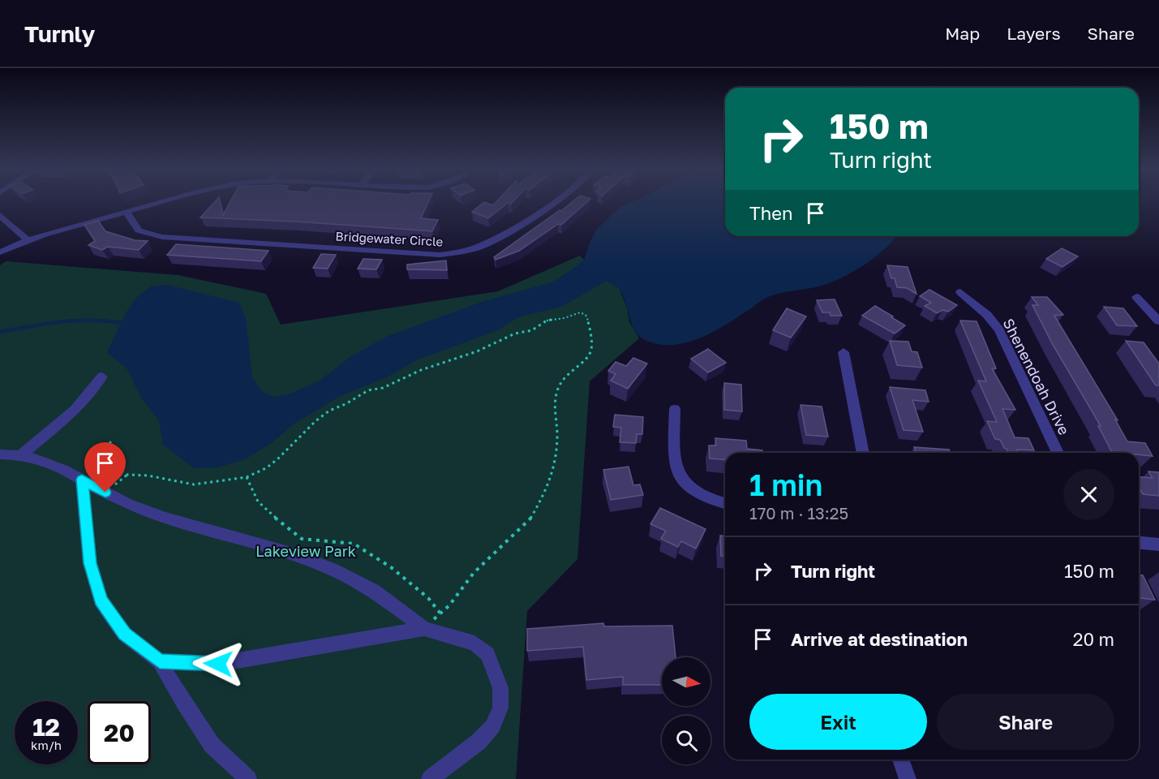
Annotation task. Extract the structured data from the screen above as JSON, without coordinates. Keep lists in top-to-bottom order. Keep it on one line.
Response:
{"streets":{"street":["Bridgewater Circle","Shenendoah Drive"]},"parks":["Lakeview Park"],"north":"right","page":{"header":"Turnly","nav":["Map","Layers","Share"],"turn":["150 m","Turn right"],"then":"Then","heading":["1 min","170 m · 13:25"],"list":[{"name":"Turn right","value":"150 m"},{"name":"Arrive at destination","value":"20 m"}],"buttons":["Exit","Share"],"speed":"12 km/h","limit":"20"}}
